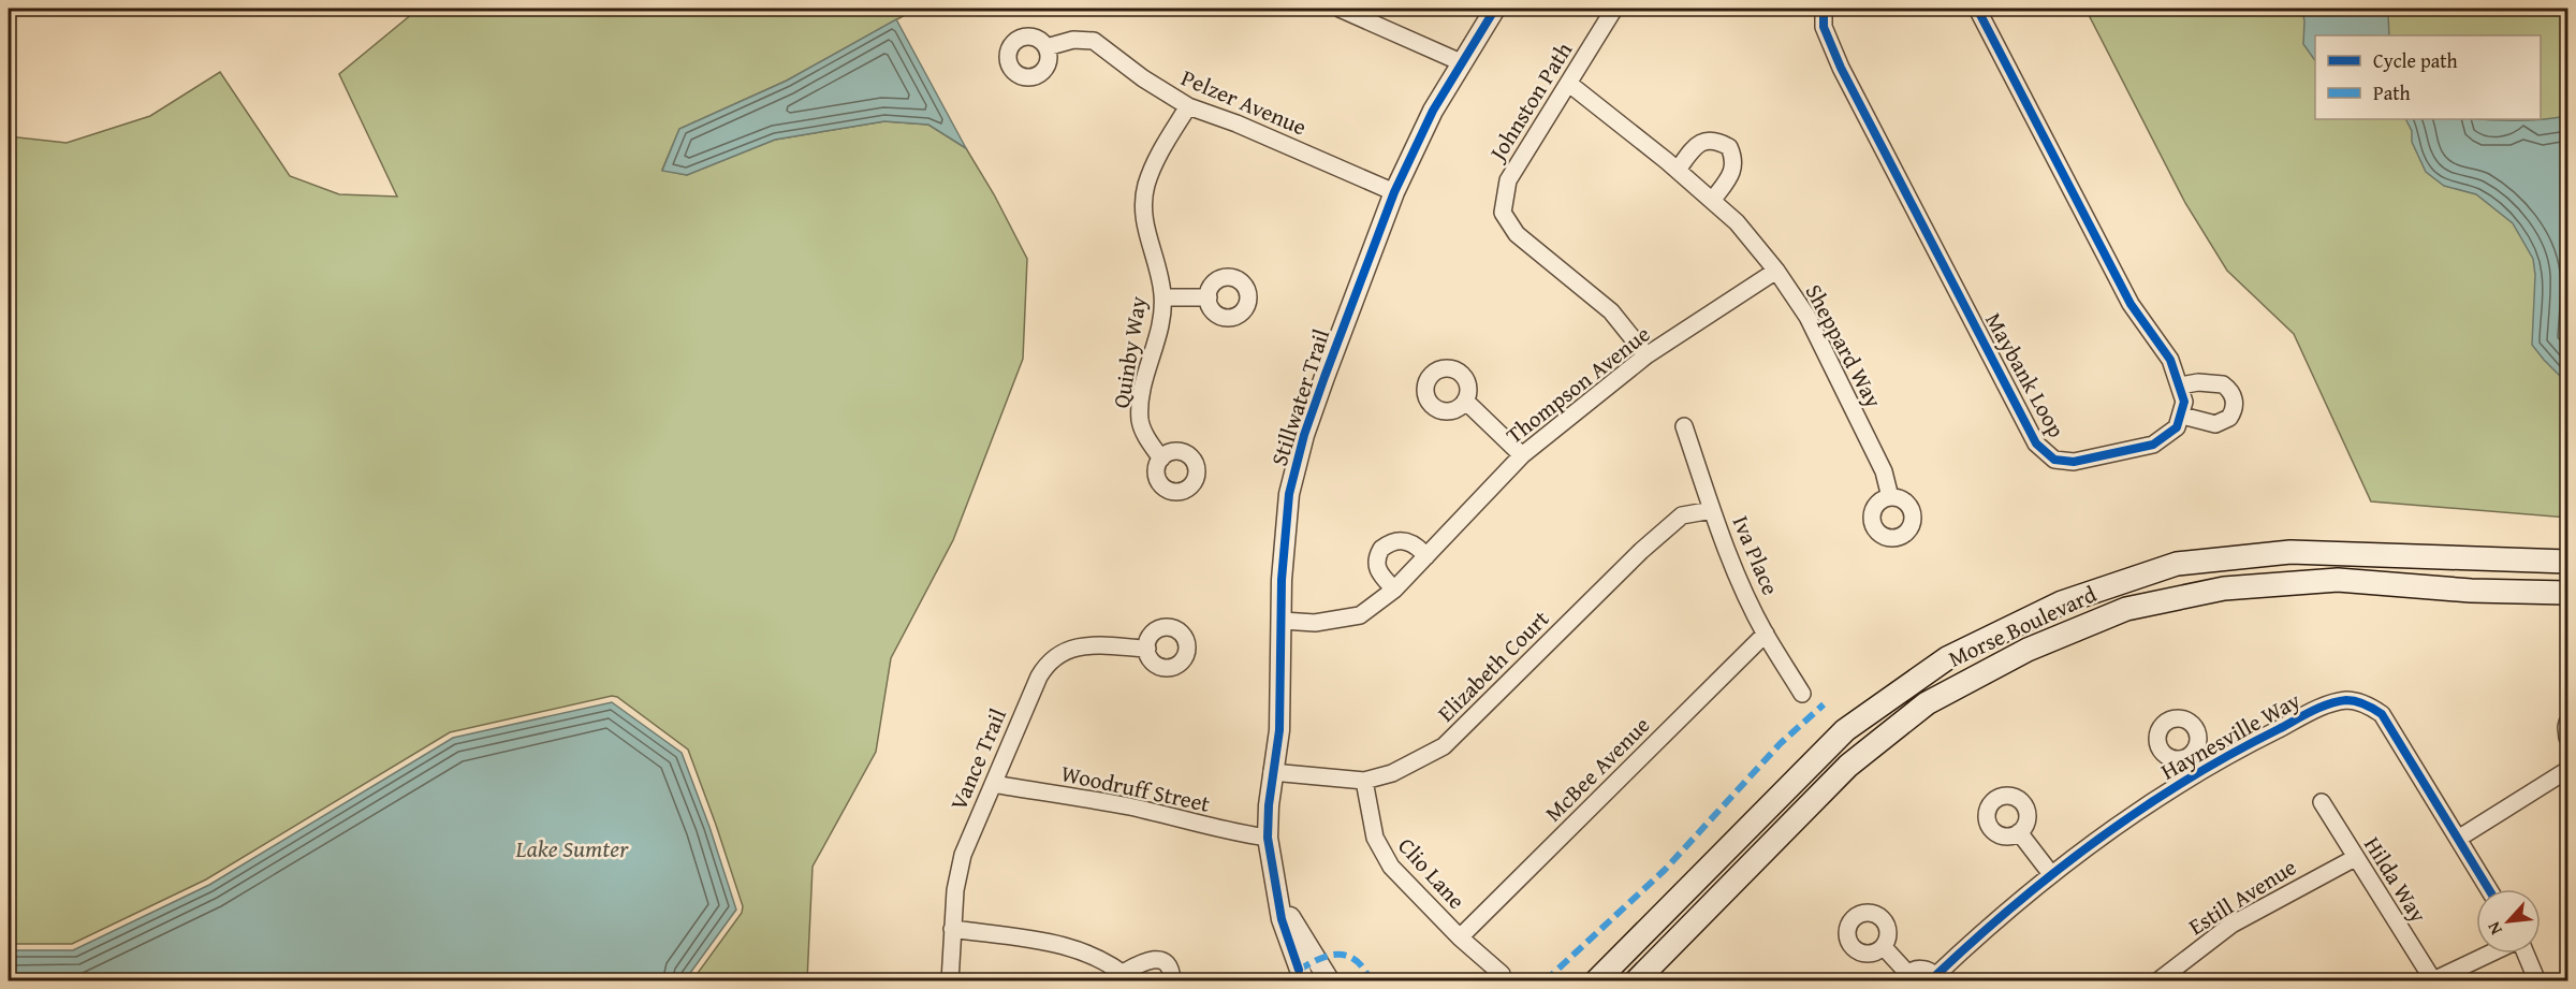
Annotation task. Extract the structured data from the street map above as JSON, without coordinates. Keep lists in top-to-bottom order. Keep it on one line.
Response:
{"streets":{"main road":["Morse Boulevard"],"street":["Johnston Path","Pelzer Avenue","Sheppard Way","Quinby Way","Maybank Loop","Thompson Avenue","Stillwater Trail","Iva Place","Elizabeth Court","Haynesville Way","Vance Trail","McBee Avenue","Woodruff Street","Clio Lane","Hilda Way","Estill Avenue"]},"crossings":[["Johnston Path","Sheppard Way"],["Johnston Path","Thompson Avenue"],["Pelzer Avenue","Quinby Way"],["Pelzer Avenue","Stillwater Trail"],["Sheppard Way","Thompson Avenue"],["Thompson Avenue","Stillwater Trail"],["Stillwater Trail","Elizabeth Court"],["Stillwater Trail","Woodruff Street"],["Iva Place","Elizabeth Court"],["Iva Place","McBee Avenue"],["Elizabeth Court","Clio Lane"],["Vance Trail","Woodruff Street"],["McBee Avenue","Clio Lane"],["Hilda Way","Estill Avenue"]],"water":["Lake Sumter"],"legend":["Cycle path","Path"],"north":"bottom left"}
